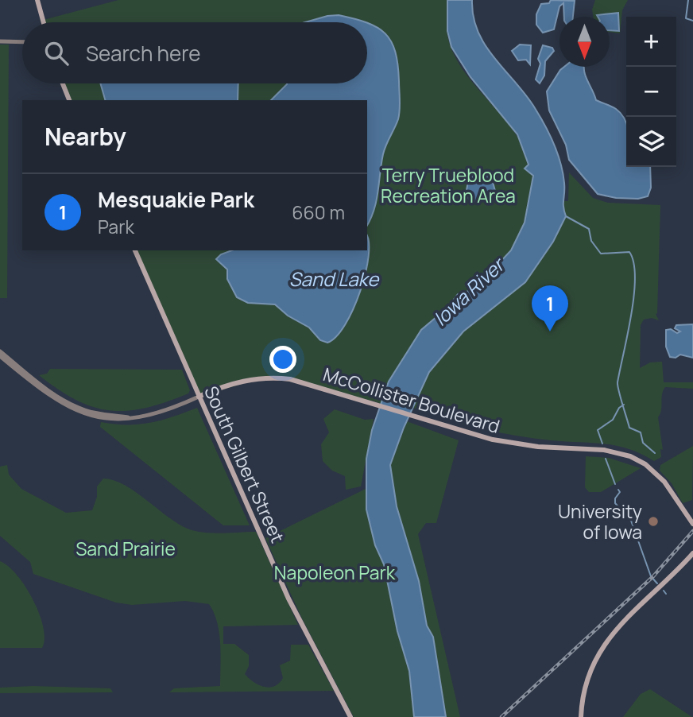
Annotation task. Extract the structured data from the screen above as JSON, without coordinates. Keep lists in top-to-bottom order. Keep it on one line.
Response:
{"streets":{"main road":["McCollister Boulevard","South Gilbert Street"]},"crossings":[["McCollister Boulevard","South Gilbert Street"]],"water":["Sand Lake","Iowa River"],"parks":["Terry Trueblood Recreation Area","Sand Prairie","Napoleon Park"],"places":["University of Iowa"],"north":"bottom","page":{"map_buttons":["+","−"],"search":"Search here","heading":"Nearby","list":[{"mark":"1","name":"Mesquakie Park","note":"Park","value":"660 m"}],"pins":"1"}}
